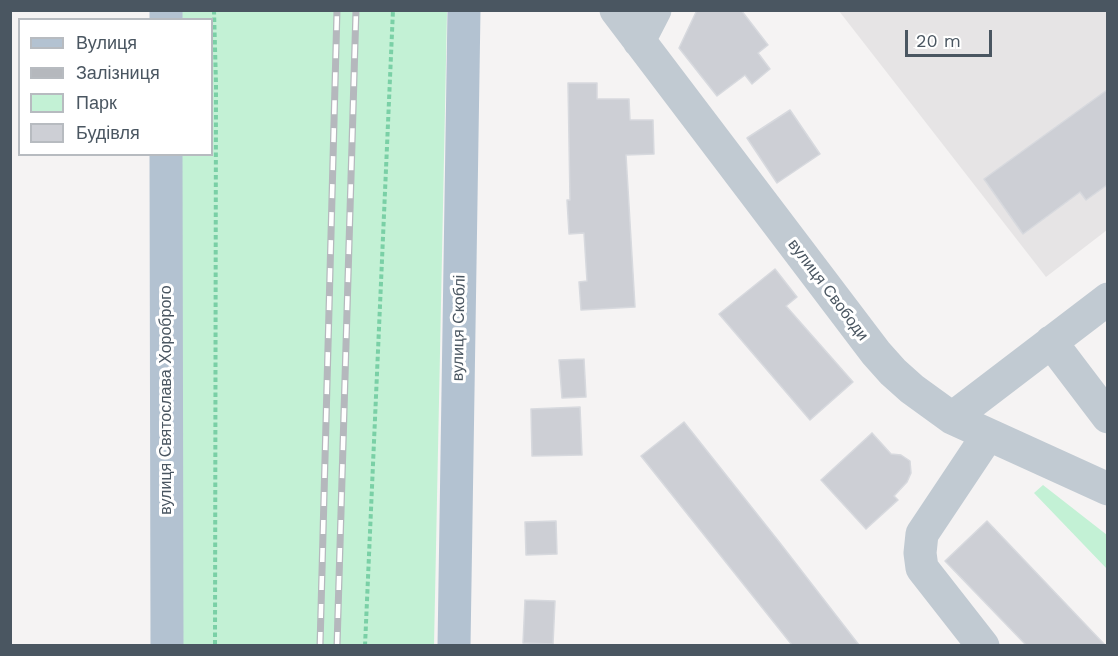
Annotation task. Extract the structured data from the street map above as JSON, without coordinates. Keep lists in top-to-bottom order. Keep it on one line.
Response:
{"streets":{"main road":["вулиця Скоблі","вулиця Святослава Хороброго"],"street":["вулиця Свободи"]},"legend":["Вулиця","Залізниця","Парк","Будівля"],"scale_bar":"20 m"}
